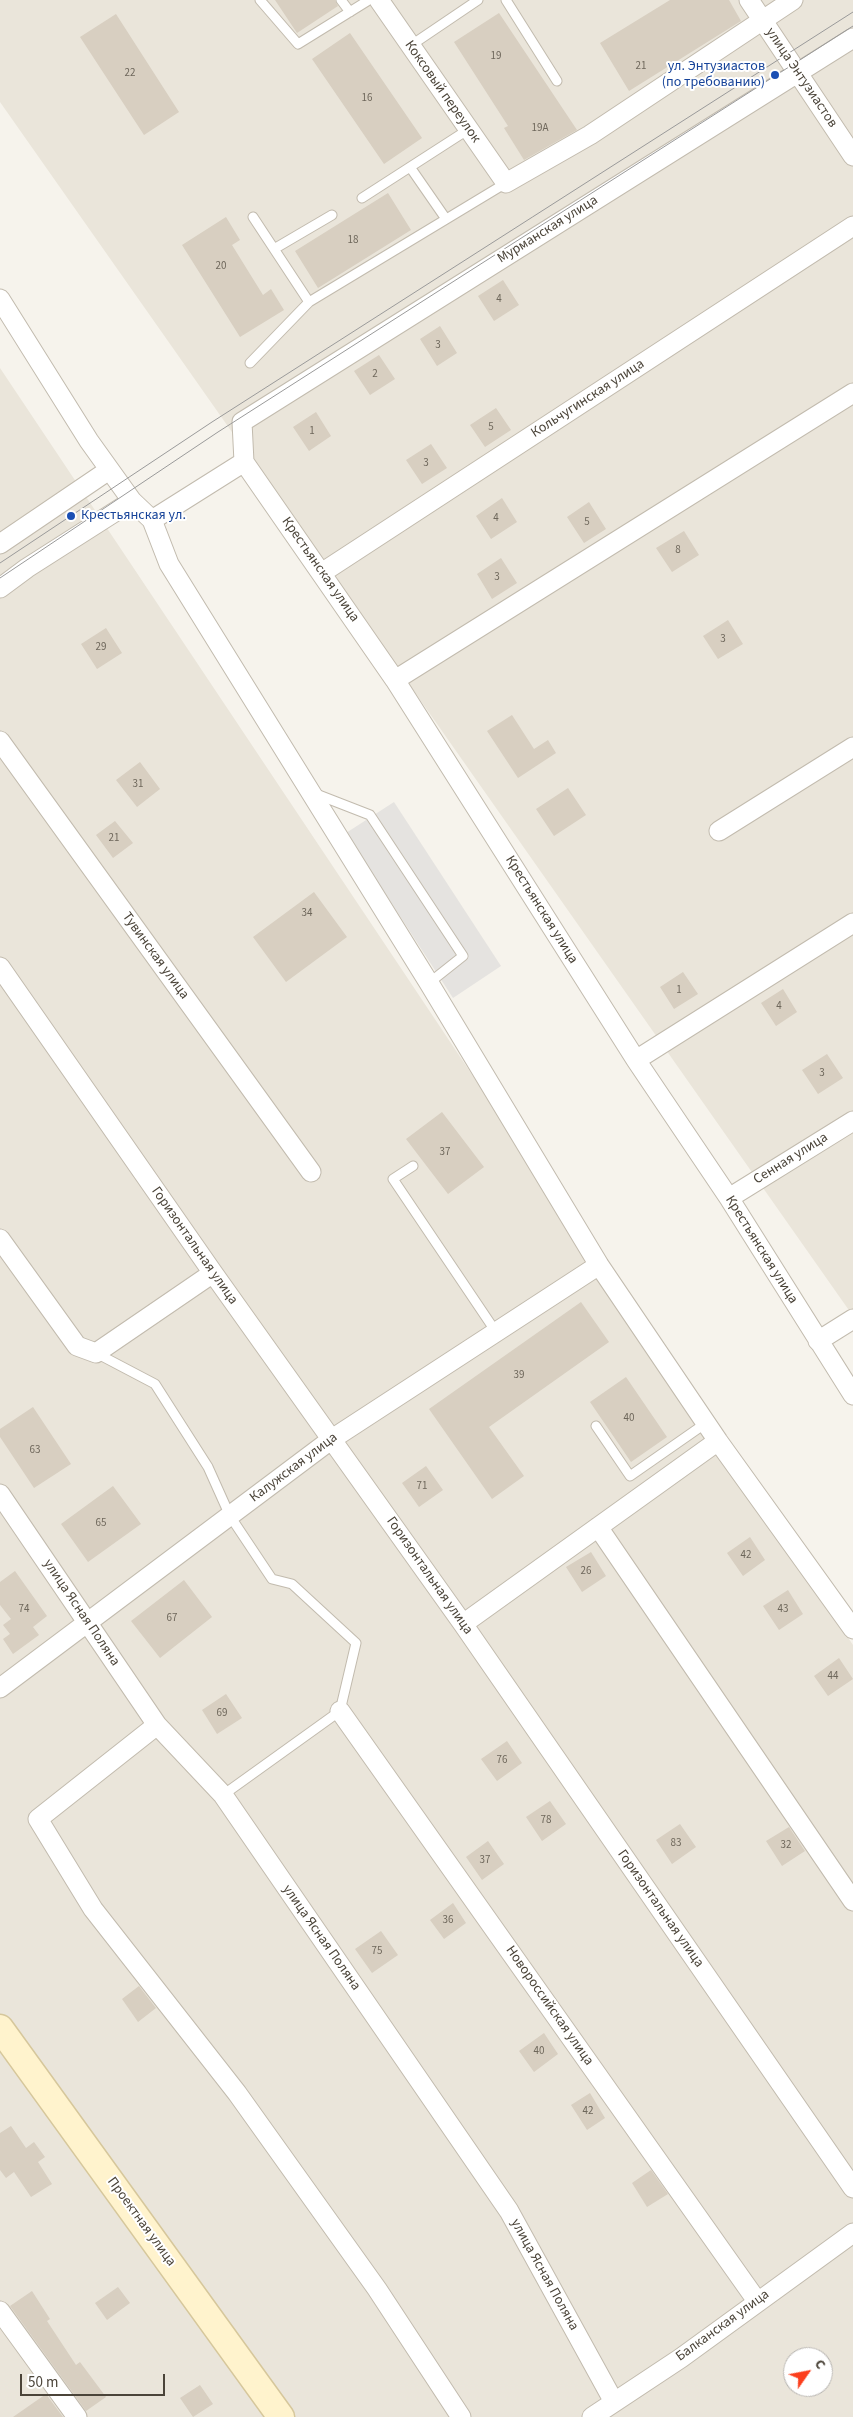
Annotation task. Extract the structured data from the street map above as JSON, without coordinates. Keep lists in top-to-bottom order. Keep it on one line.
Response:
{"streets":{"main road":["Проектная улица"],"street":["улица Энтузиастов","Коксовый переулок","Мурманская улица","Кольчугинская улица","Крестьянская улица","Тувинская улица","Сенная улица","Горизонтальная улица","Калужская улица","улица Ясная Поляна","Новороссийская улица","Балканская улица"]},"crossings":[["улица Энтузиастов","Мурманская улица"],["Мурманская улица","Крестьянская улица"],["Кольчугинская улица","Крестьянская улица"],["Крестьянская улица","Сенная улица"],["Горизонтальная улица","Калужская улица"],["Калужская улица","улица Ясная Поляна"],["улица Ясная Поляна","Балканская улица"],["Новороссийская улица","Балканская улица"]],"places":["ул. Энтузиастов (по требованию)","Крестьянская ул."],"house_numbers":["19","21","22","16","19А","18","20","4","3","2","5","1","3","4","5","8","3","3","29","31","21","34","1","4","3","37","39","40","63","71","65","42","26","74","43","67","44","69","76","78","83","32","37","36","75","40","42"],"scale_bar":"50 m","north":"top right"}
